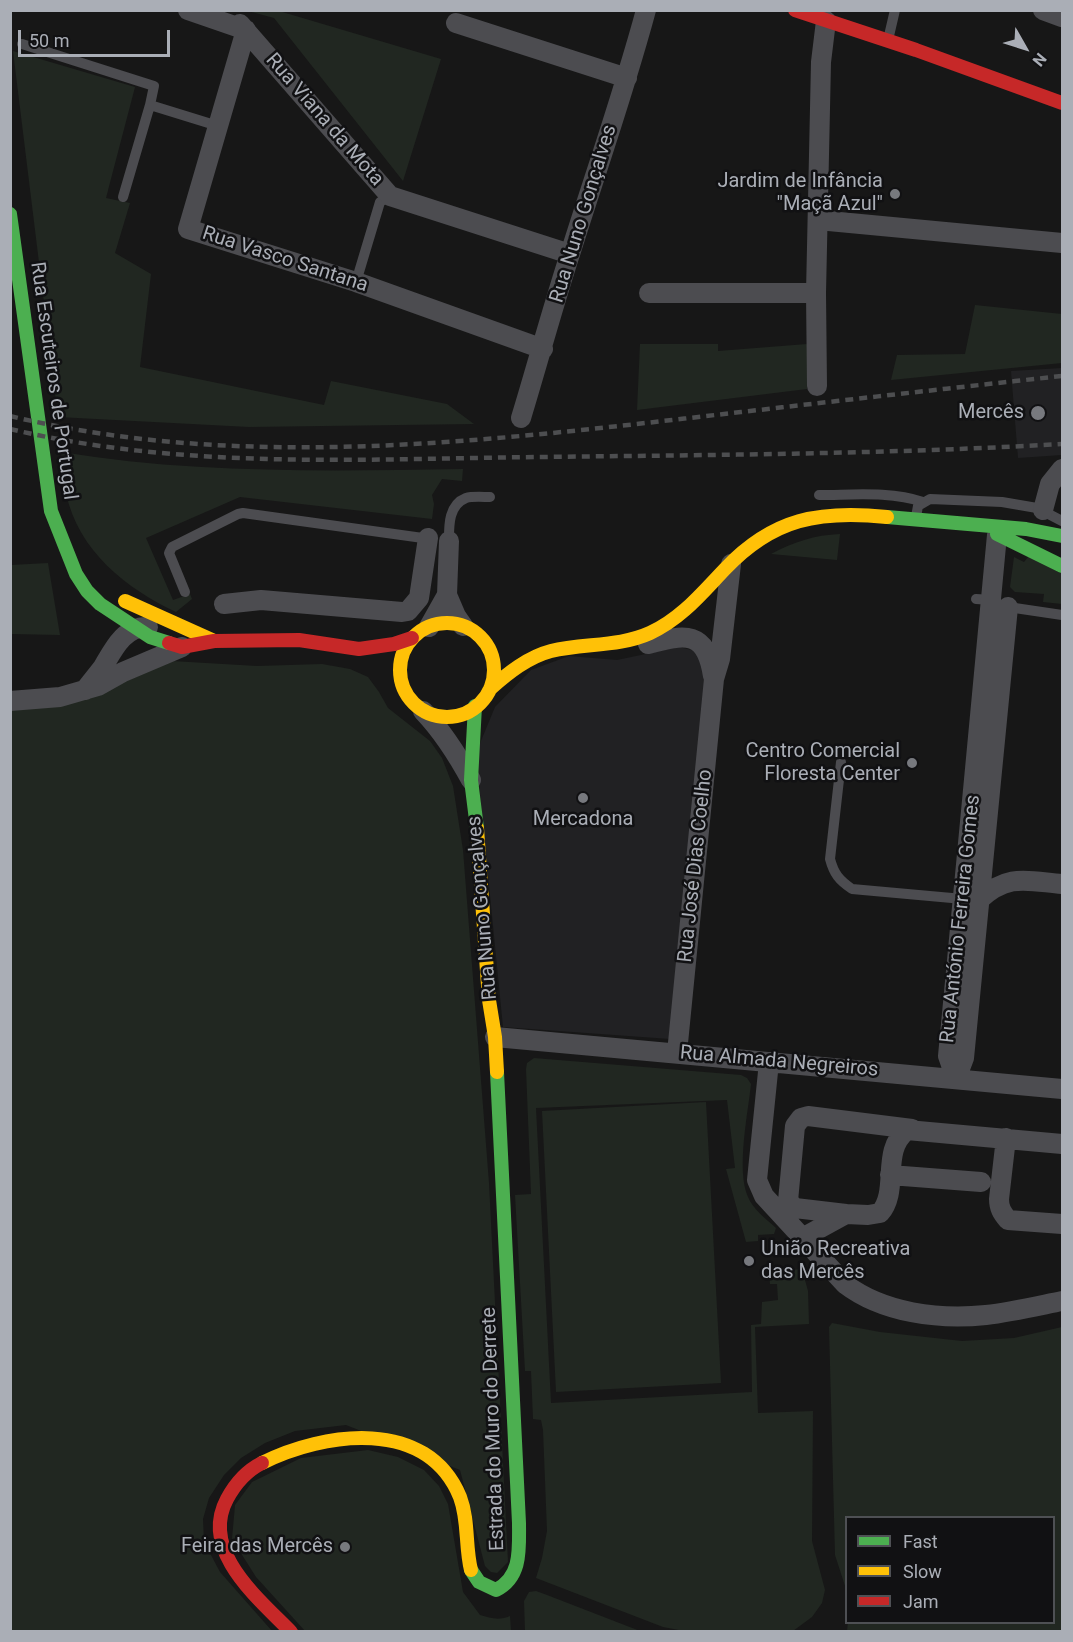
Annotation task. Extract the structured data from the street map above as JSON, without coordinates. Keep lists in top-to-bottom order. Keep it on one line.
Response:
{"streets":{"street":["Rua Viana da Mota","Rua Nuno Gonçalves","Rua Vasco Santana","Rua Escuteiros de Portugal","Rua José Dias Coelho","Rua António Ferreira Gomes","Rua Almada Negreiros","Estrada do Muro do Derrete"]},"crossings":[["Rua Viana da Mota","Rua Nuno Gonçalves"],["Rua Viana da Mota","Rua Vasco Santana"],["Rua Nuno Gonçalves","Rua Vasco Santana"],["Rua Nuno Gonçalves","Rua Almada Negreiros"],["Rua Nuno Gonçalves","Estrada do Muro do Derrete"],["Rua José Dias Coelho","Rua Almada Negreiros"],["Rua António Ferreira Gomes","Rua Almada Negreiros"],["Rua Almada Negreiros","Estrada do Muro do Derrete"]],"places":["Jardim de Infância \"Maçã Azul\"","Mercês","Centro Comercial Floresta Center","Mercadona","União Recreativa das Mercês","Feira das Mercês"],"legend":["Fast","Slow","Jam"],"scale_bar":"50 m","north":"bottom right"}
